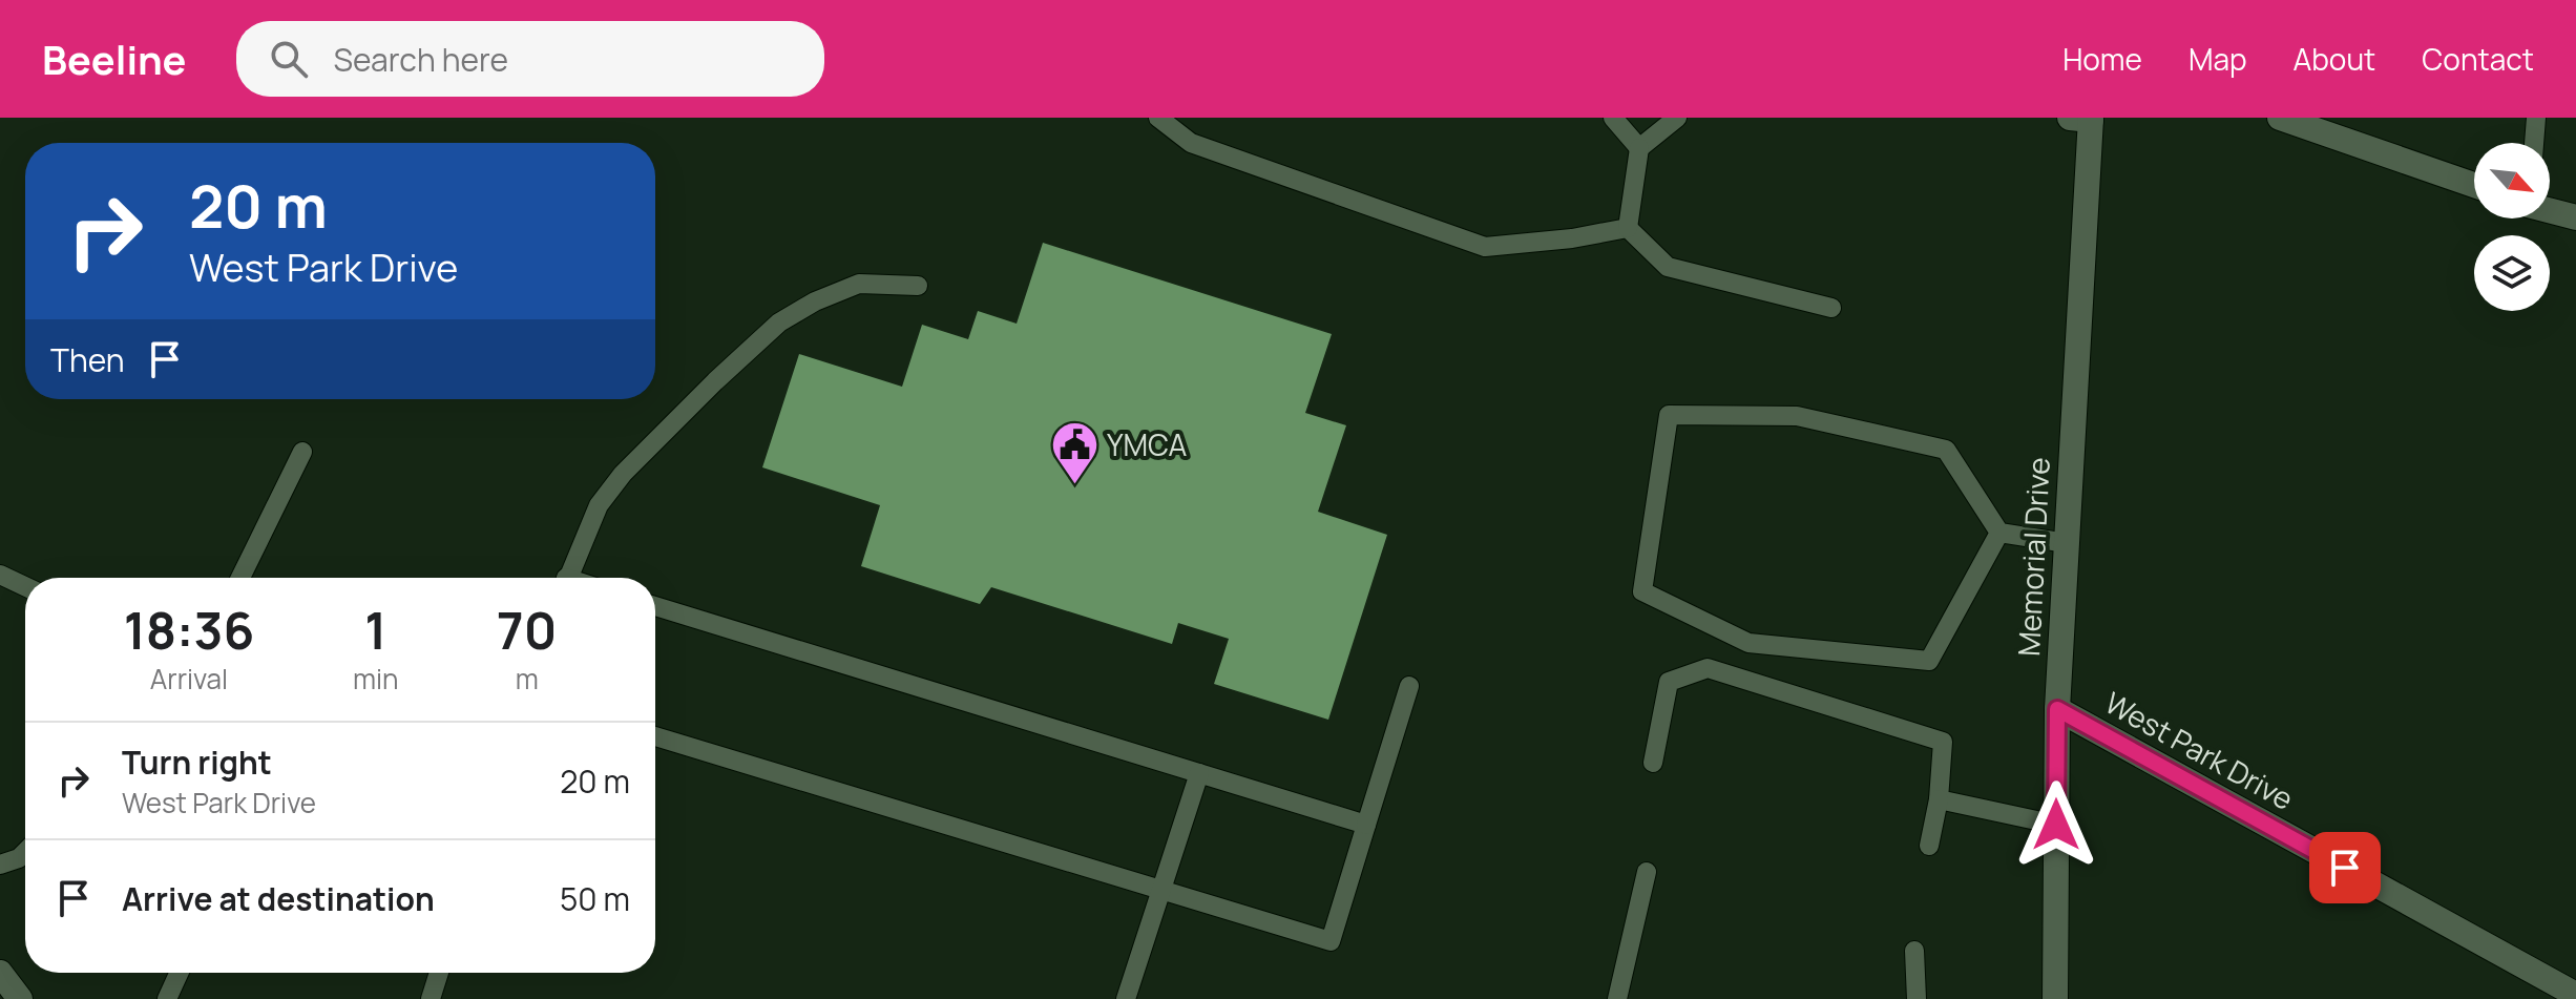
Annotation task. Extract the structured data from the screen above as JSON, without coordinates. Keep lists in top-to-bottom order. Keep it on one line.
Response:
{"streets":{"street":["Memorial Drive","West Park Drive"]},"crossings":[["Memorial Drive","West Park Drive"]],"places":{"public building":["YMCA"]},"north":"bottom right","page":{"header":"Beeline","search":"Search here","nav":["Home","Map","About","Contact"],"turn":["20 m","West Park Drive"],"then":"Then","eta":["18:36","Arrival","1","min","70","m"],"list":[{"name":"Turn right","note":"West Park Drive","value":"20 m"},{"name":"Arrive at destination","value":"50 m"}]}}
